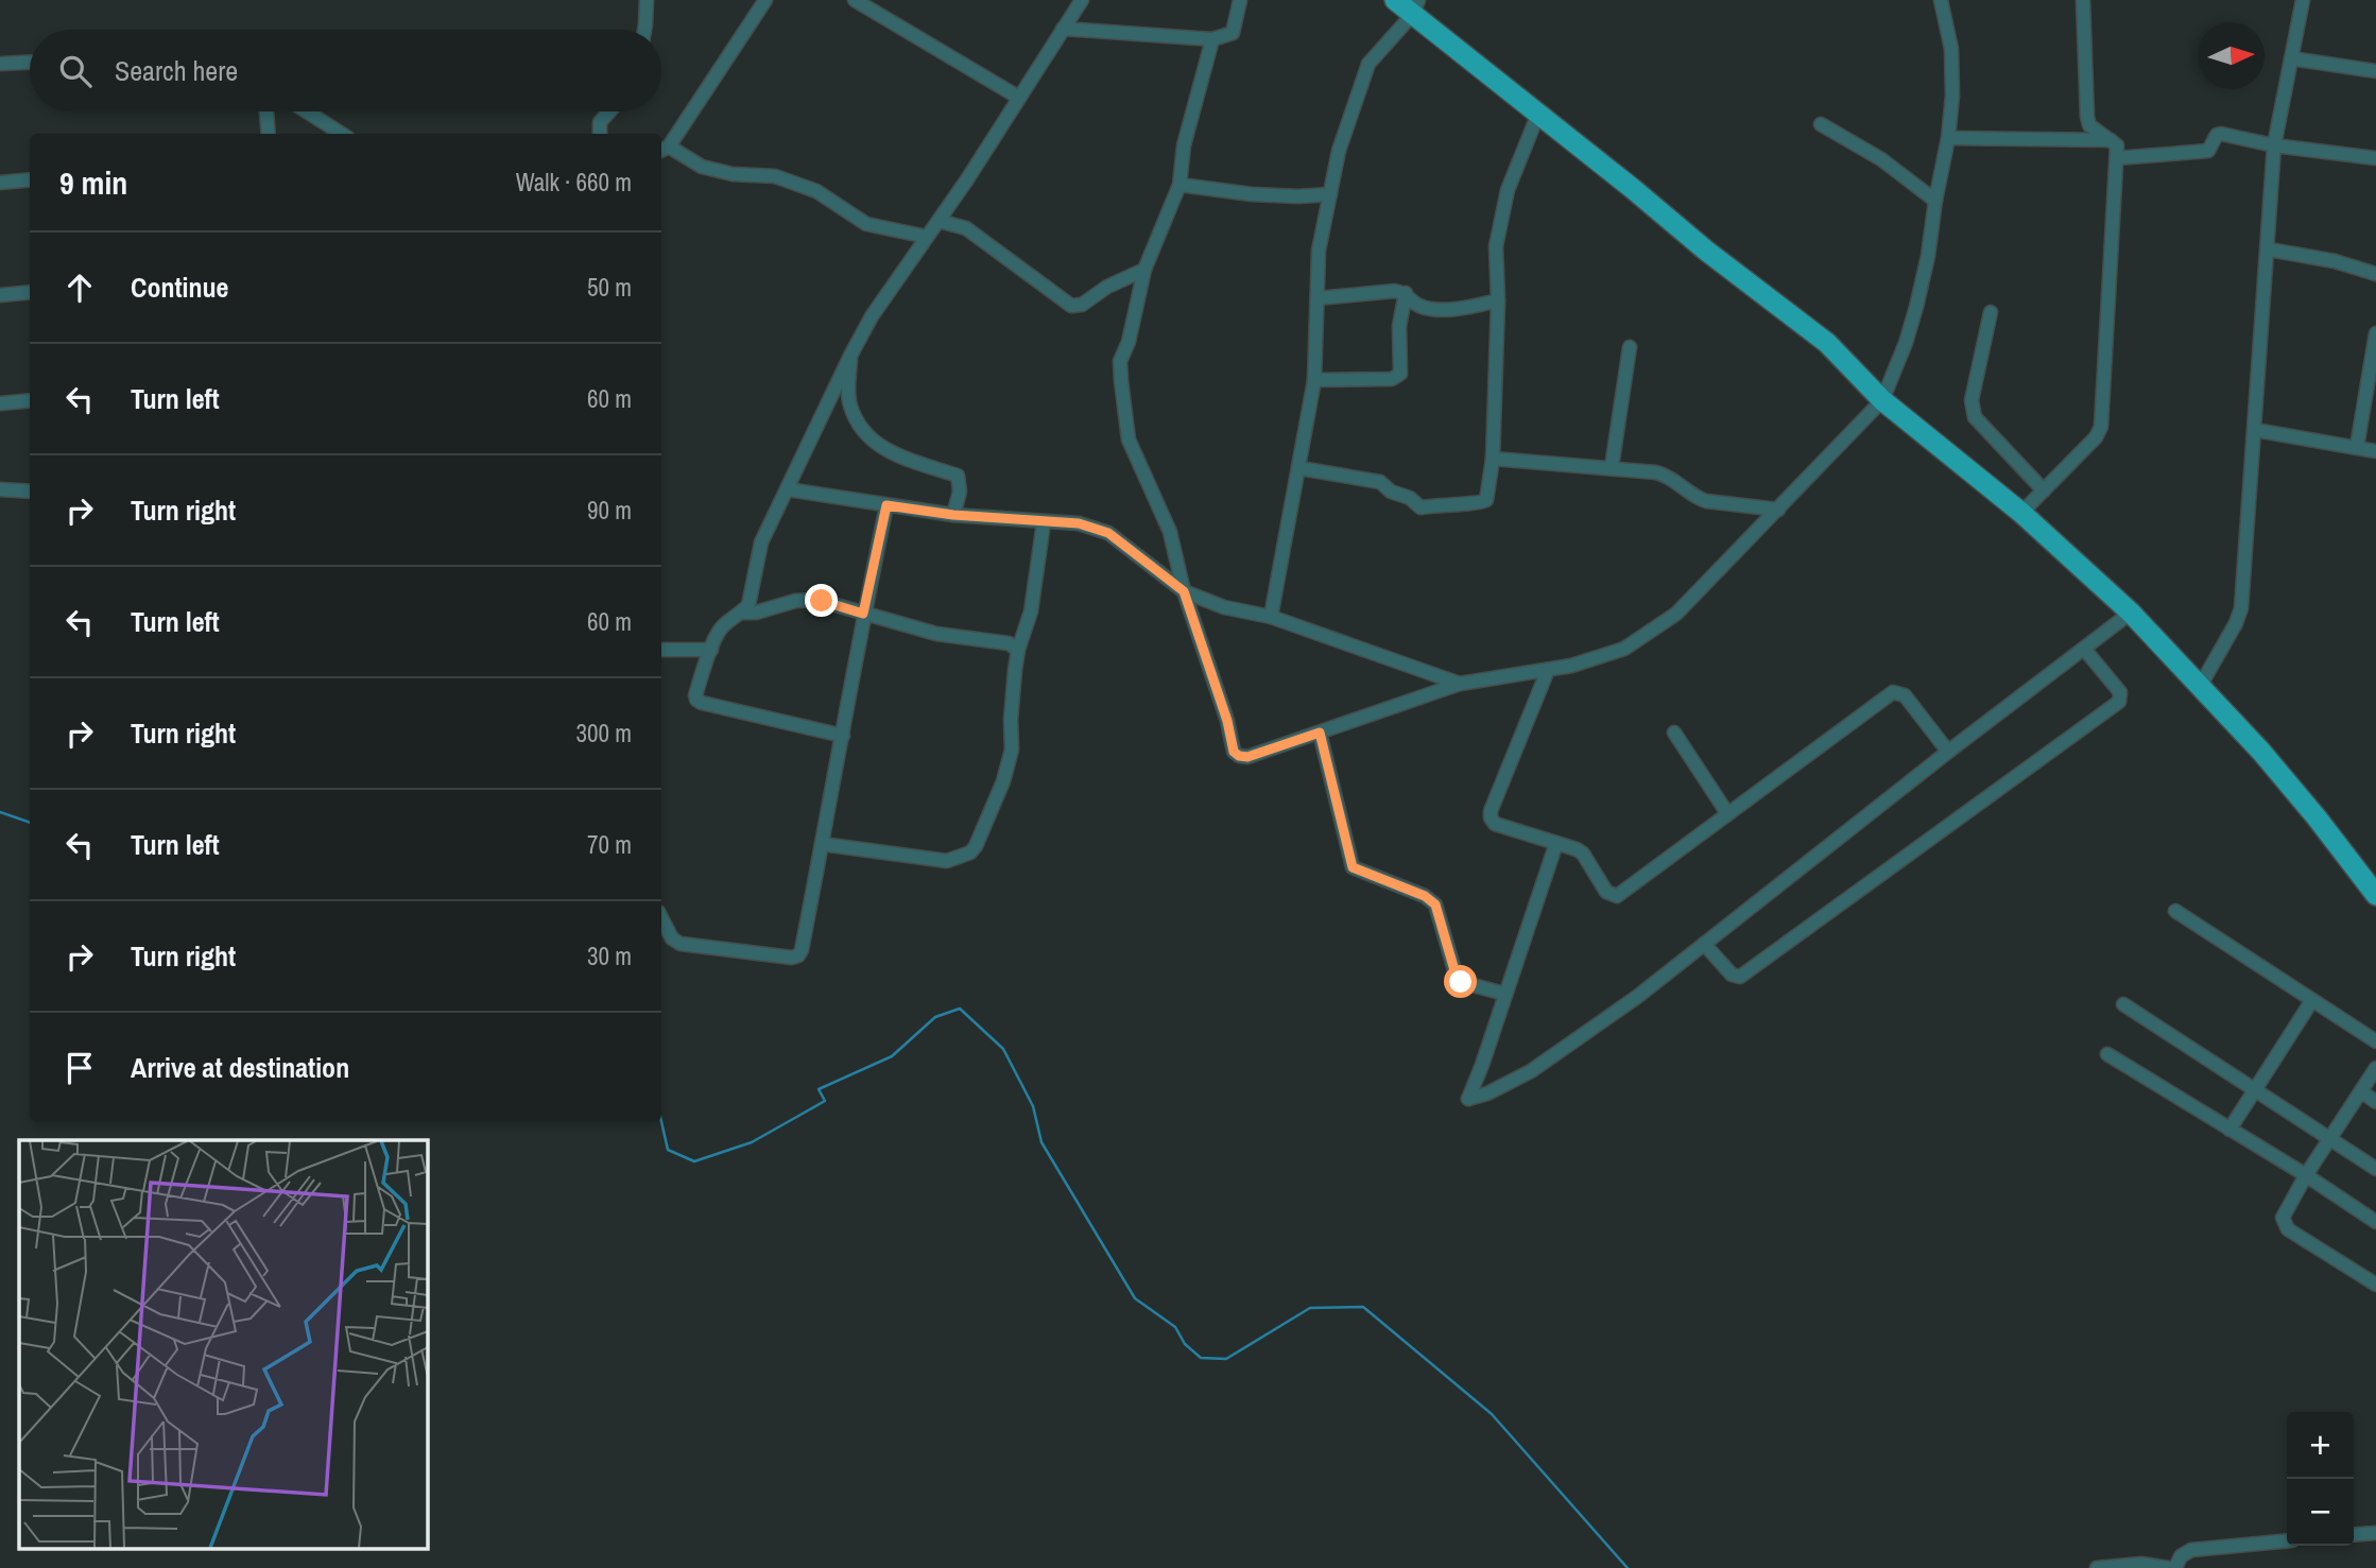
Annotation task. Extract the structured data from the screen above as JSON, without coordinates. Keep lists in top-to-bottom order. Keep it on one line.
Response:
{"north":"right","page":{"search":"Search here","heading":["9 min","Walk · 660 m"],"list":[["Continue","50 m"],["Turn left","60 m"],["Turn right","90 m"],["Turn left","60 m"],["Turn right","300 m"],["Turn left","70 m"],["Turn right","30 m"],"Arrive at destination"],"map_buttons":["+","−"]}}
